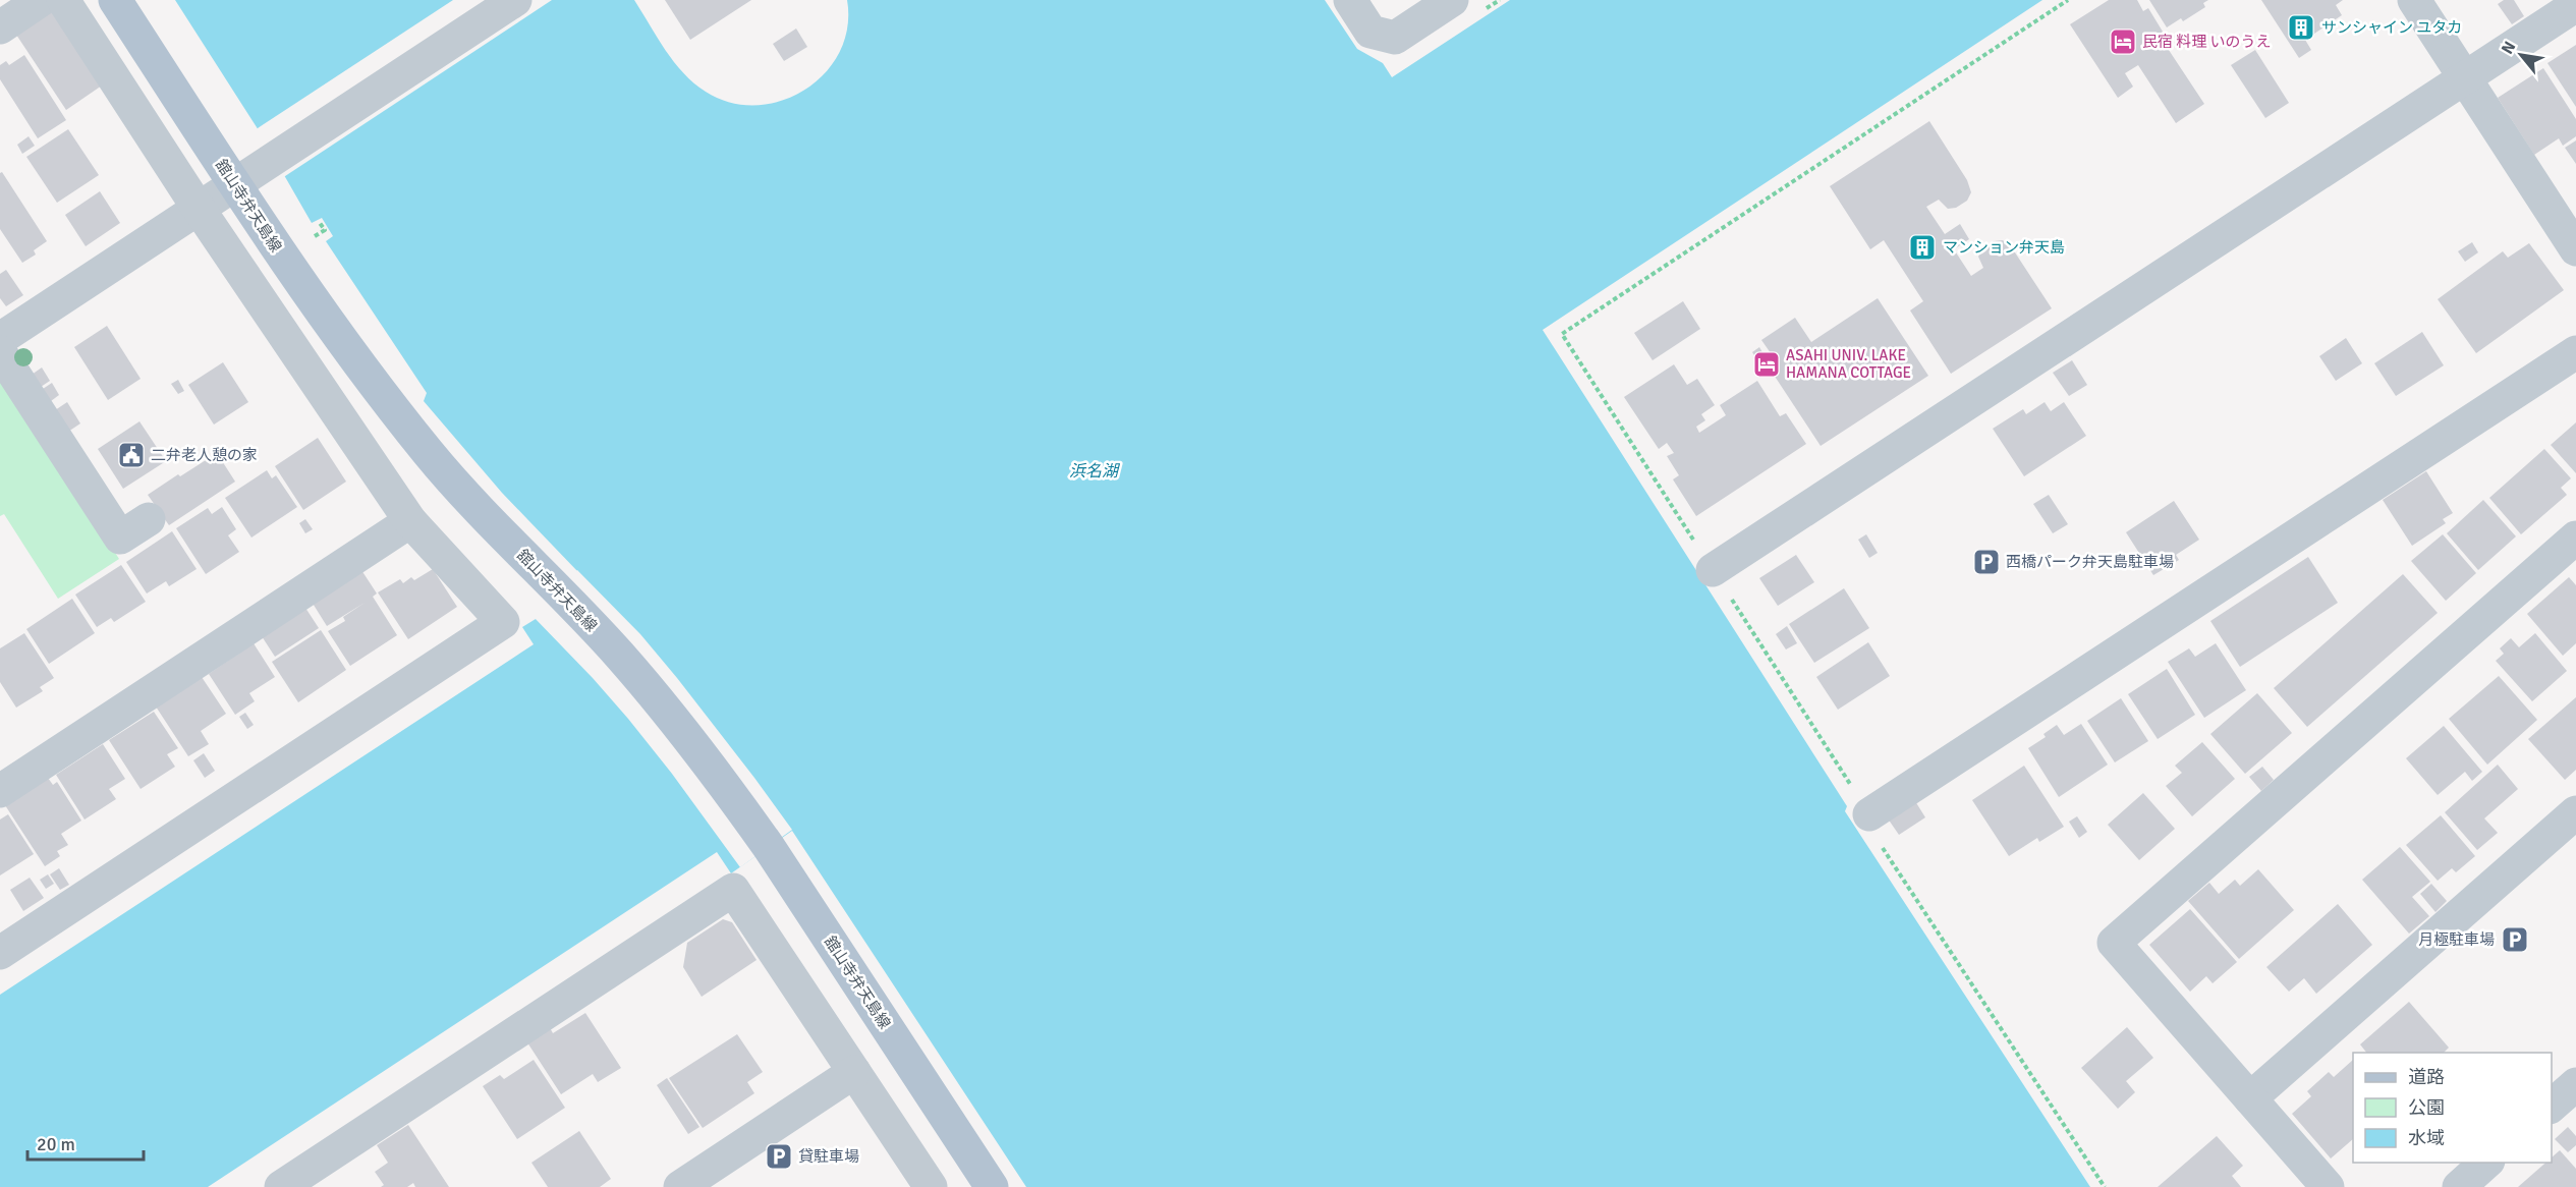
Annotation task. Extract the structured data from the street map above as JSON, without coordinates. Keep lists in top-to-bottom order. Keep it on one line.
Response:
{"streets":{"main road":["舘山寺弁天島線"]},"water":["浜名湖"],"places":{"building":["サンシャイン ユタカ","マンション弁天島"],"hotel":["民宿 料理 いのうえ","ASAHI UNIV. LAKE HAMANA COTTAGE"],"public building":["二弁老人憩の家"],"parking":["西橋パーク弁天島駐車場","月極駐車場","貸駐車場"]},"legend":["道路","公園","水域"],"scale_bar":"20 m","north":"top left"}
